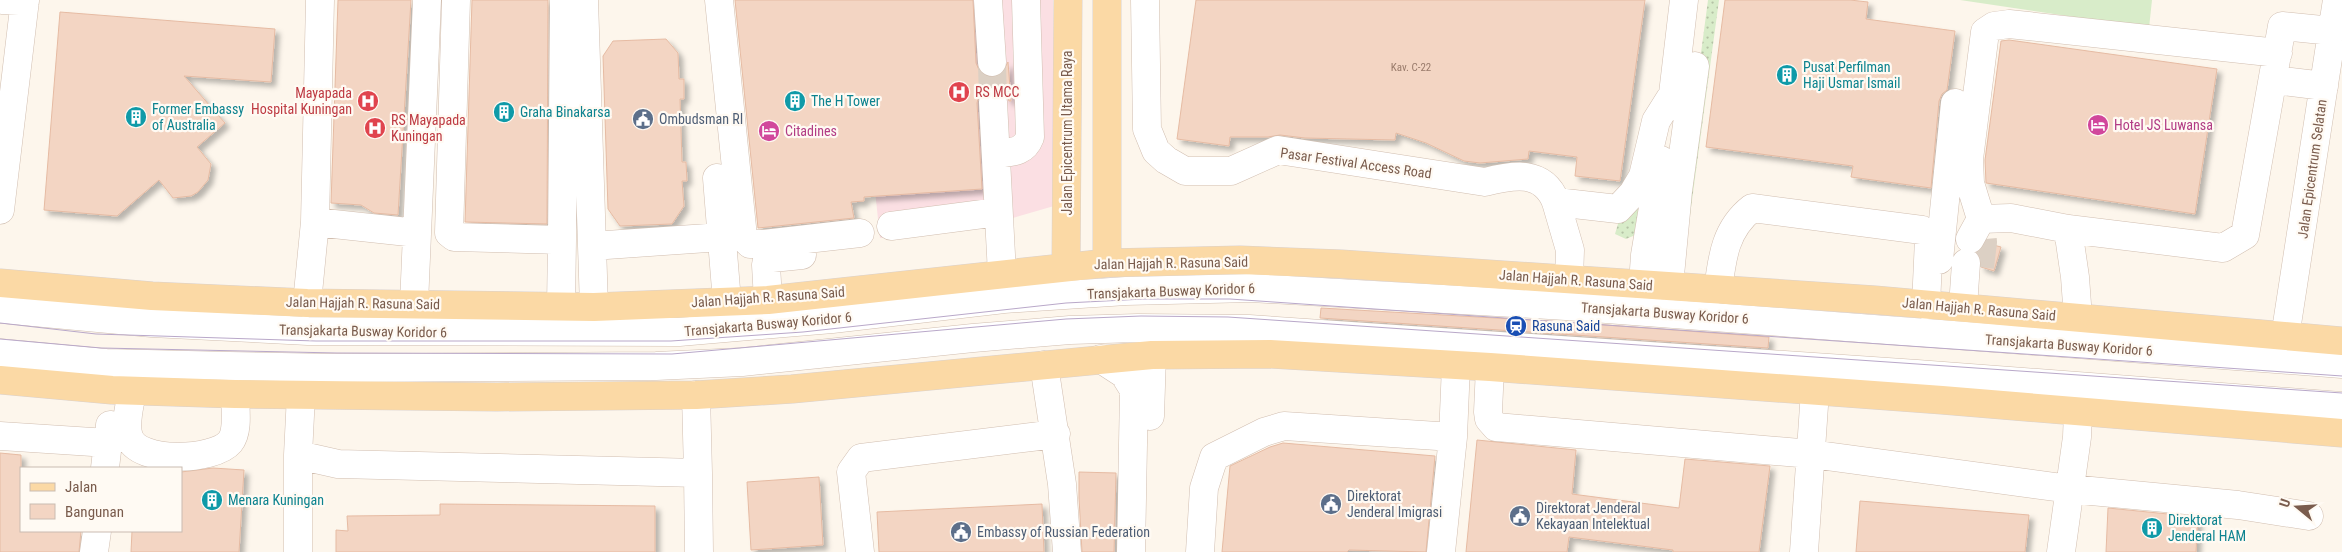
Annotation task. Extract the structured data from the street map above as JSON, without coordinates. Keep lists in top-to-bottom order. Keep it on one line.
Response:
{"streets":{"main road":["Jalan Epicentrum Utama Raya","Jalan Hajjah R. Rasuna Said"],"street":["Pasar Festival Access Road","Jalan Epicentrum Selatan","Transjakarta Busway Koridor 6"]},"crossings":[["Jalan Epicentrum Utama Raya","Jalan Hajjah R. Rasuna Said"],["Pasar Festival Access Road","Jalan Hajjah R. Rasuna Said"],["Jalan Epicentrum Selatan","Jalan Hajjah R. Rasuna Said"]],"places":{"building":["Pusat Perfilman Haji Usmar Ismail","The H Tower","Graha Binakarsa","Former Embassy of Australia","Menara Kuningan","Direktorat Jenderal HAM"],"hospital":["RS MCC","Mayapada Hospital Kuningan","RS Mayapada Kuningan"],"public building":["Ombudsman RI","Direktorat Jenderal Imigrasi","Direktorat Jenderal Kekayaan Intelektual","Embassy of Russian Federation"],"hotel":["Hotel JS Luwansa","Citadines"],"station":["Rasuna Said"]},"house_numbers":["Kav. C-22"],"legend":["Jalan","Bangunan"],"north":"left"}
